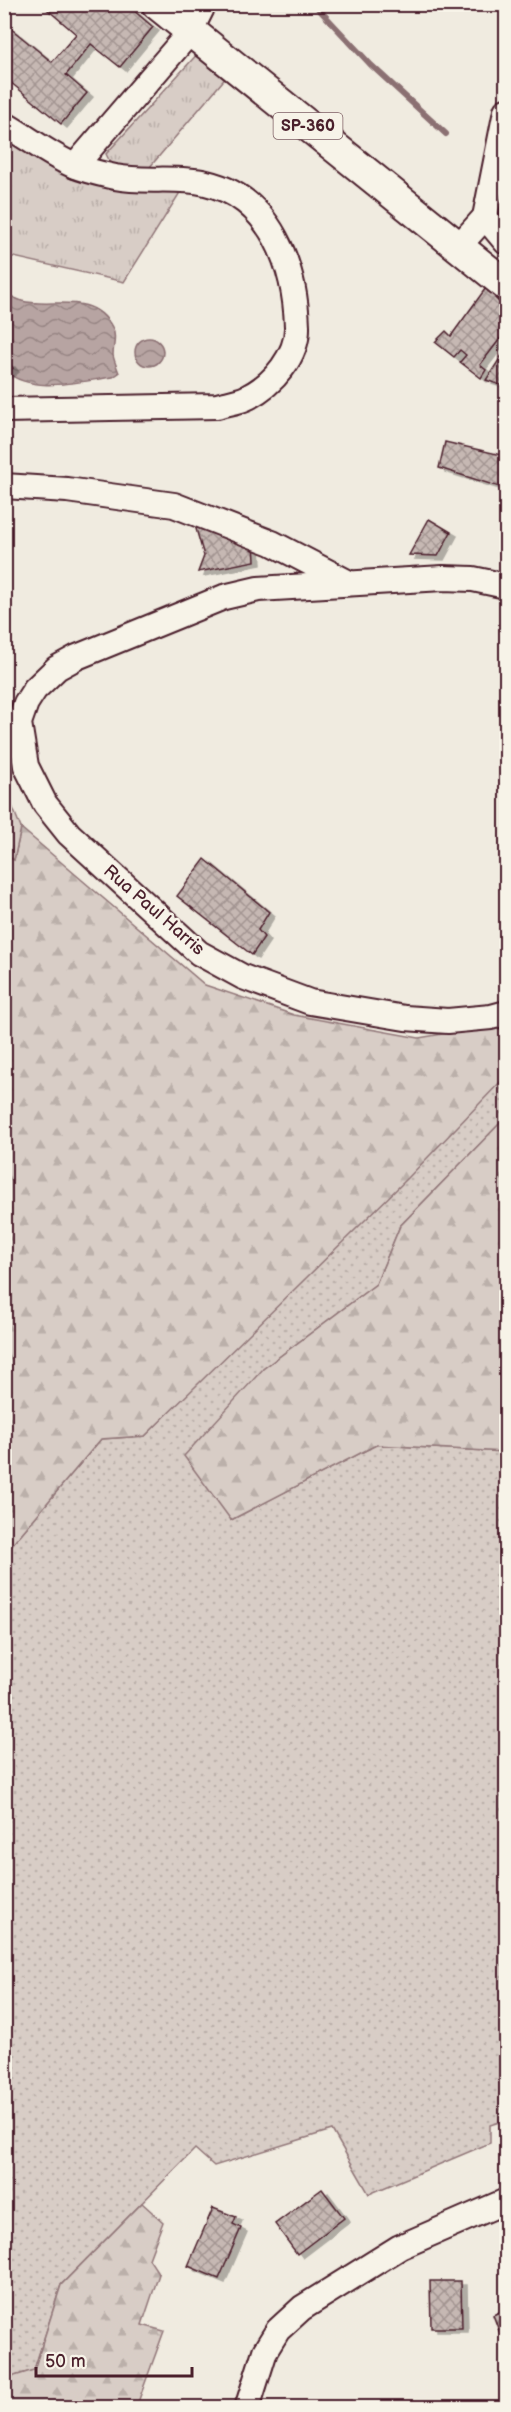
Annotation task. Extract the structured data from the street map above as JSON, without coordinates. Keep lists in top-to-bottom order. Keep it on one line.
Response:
{"streets":{"main road":["SP-360"],"street":["Rua Paul Harris"]},"scale_bar":"50 m"}
